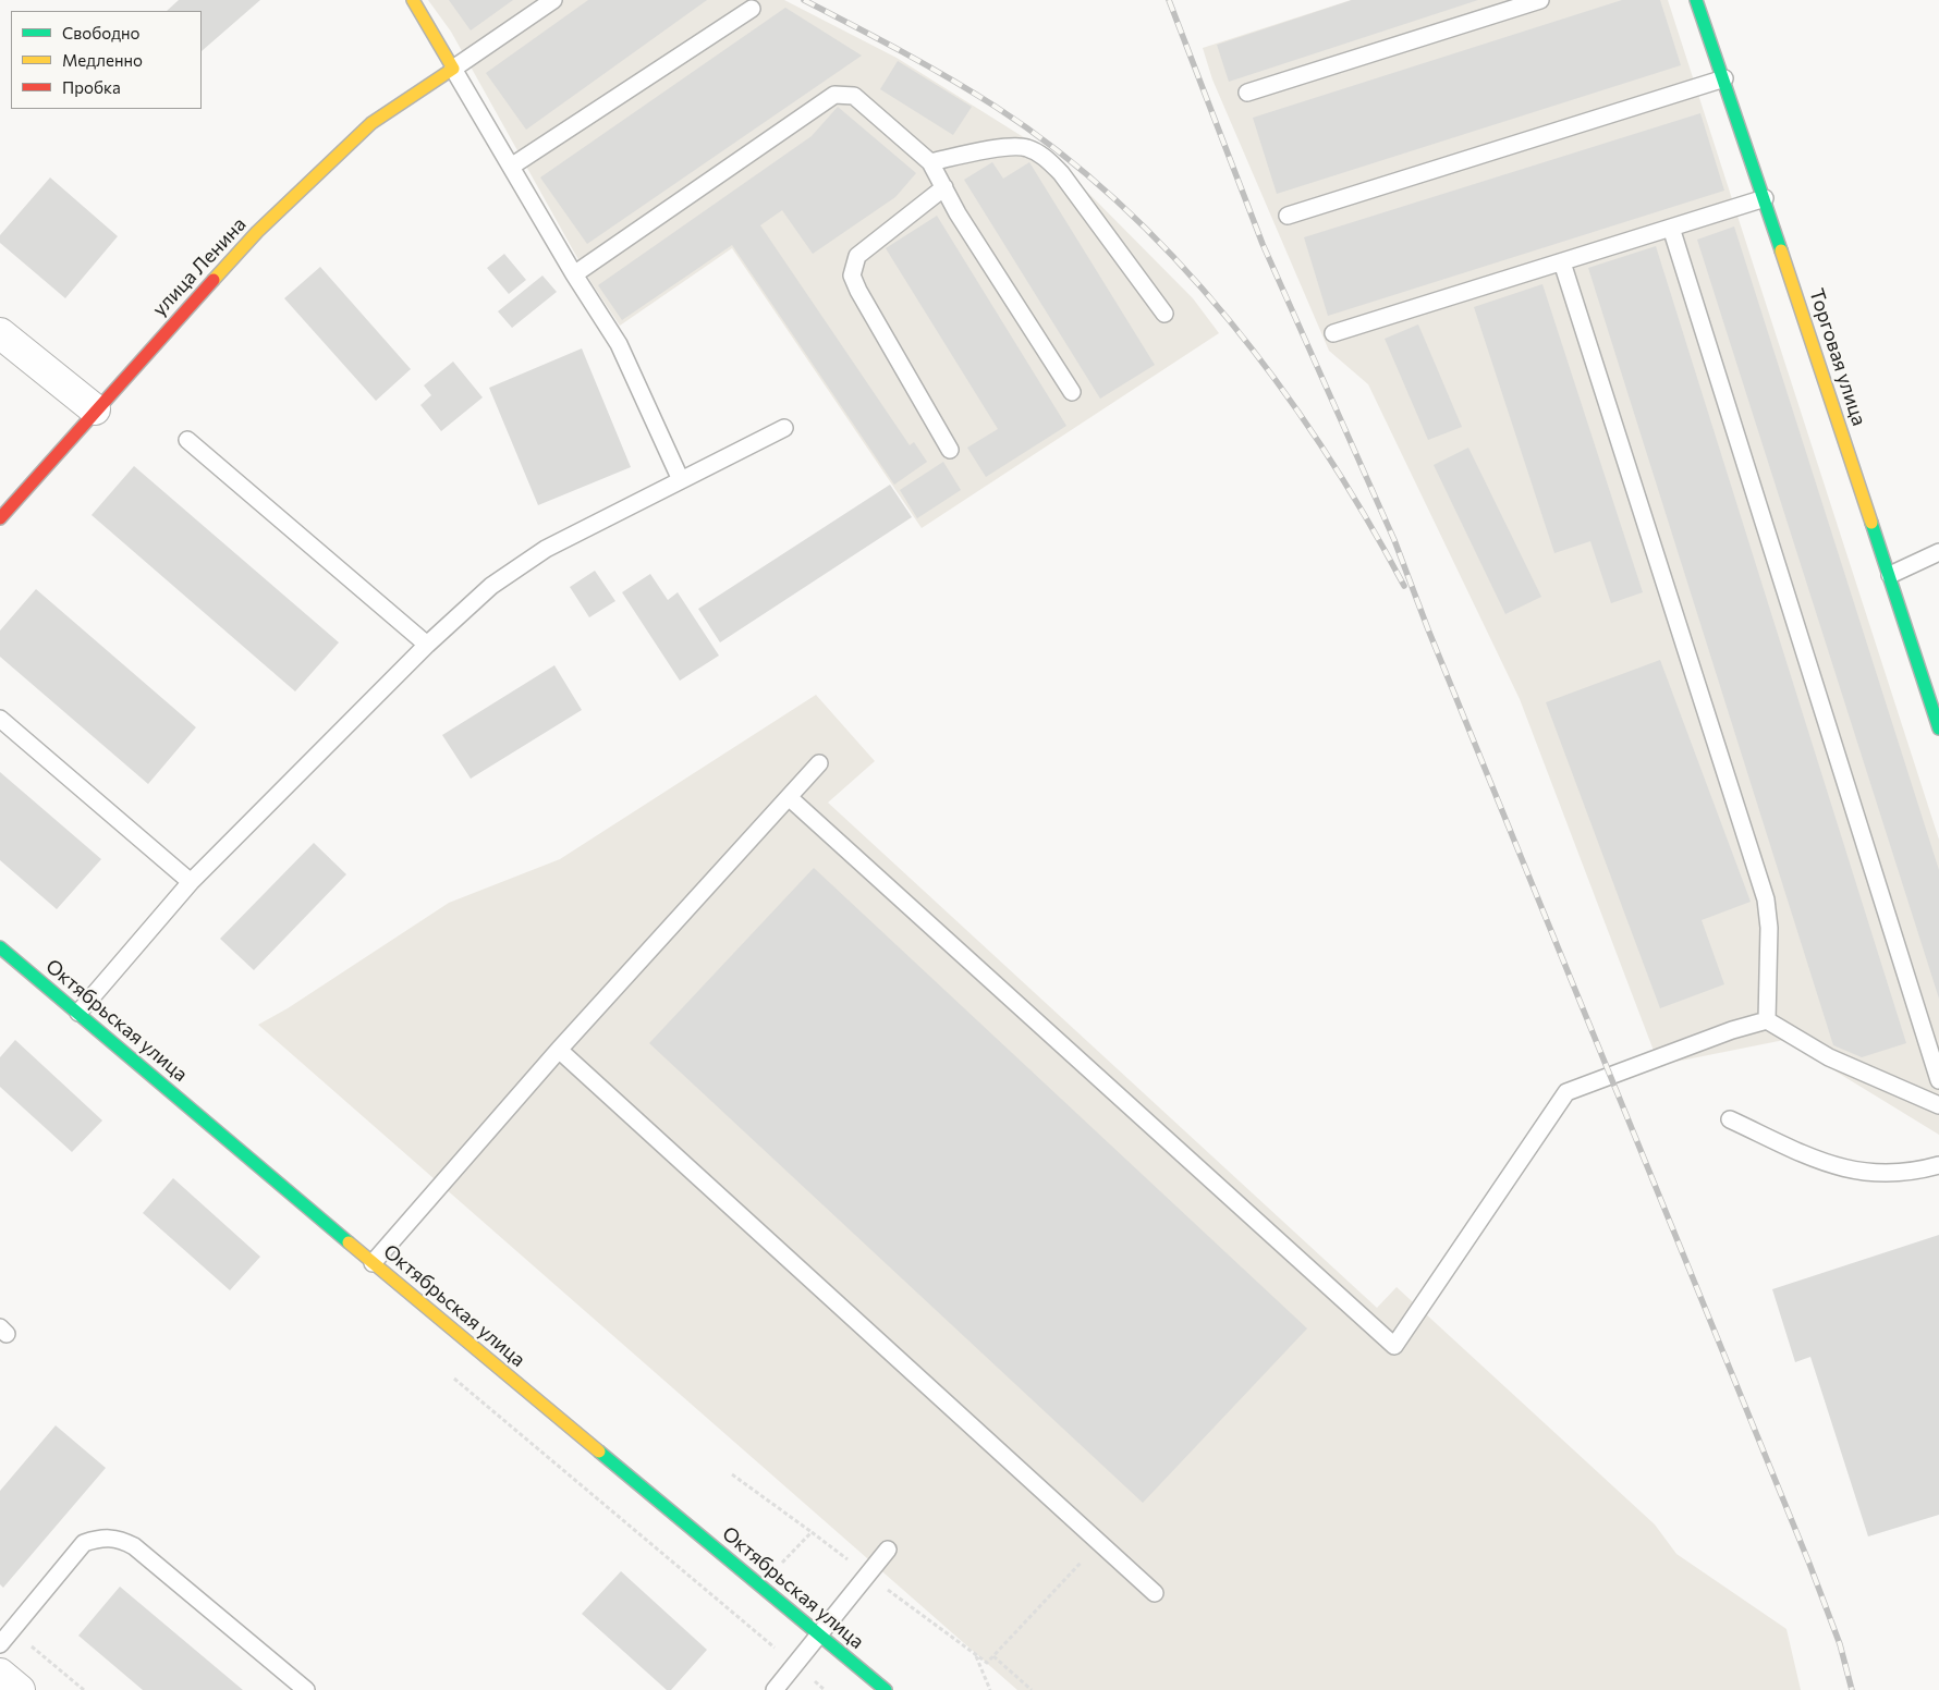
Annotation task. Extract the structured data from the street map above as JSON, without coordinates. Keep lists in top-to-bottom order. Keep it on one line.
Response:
{"streets":{"street":["улица Ленина","Торговая улица","Октябрьская улица"]},"legend":["Свободно","Медленно","Пробка"]}
